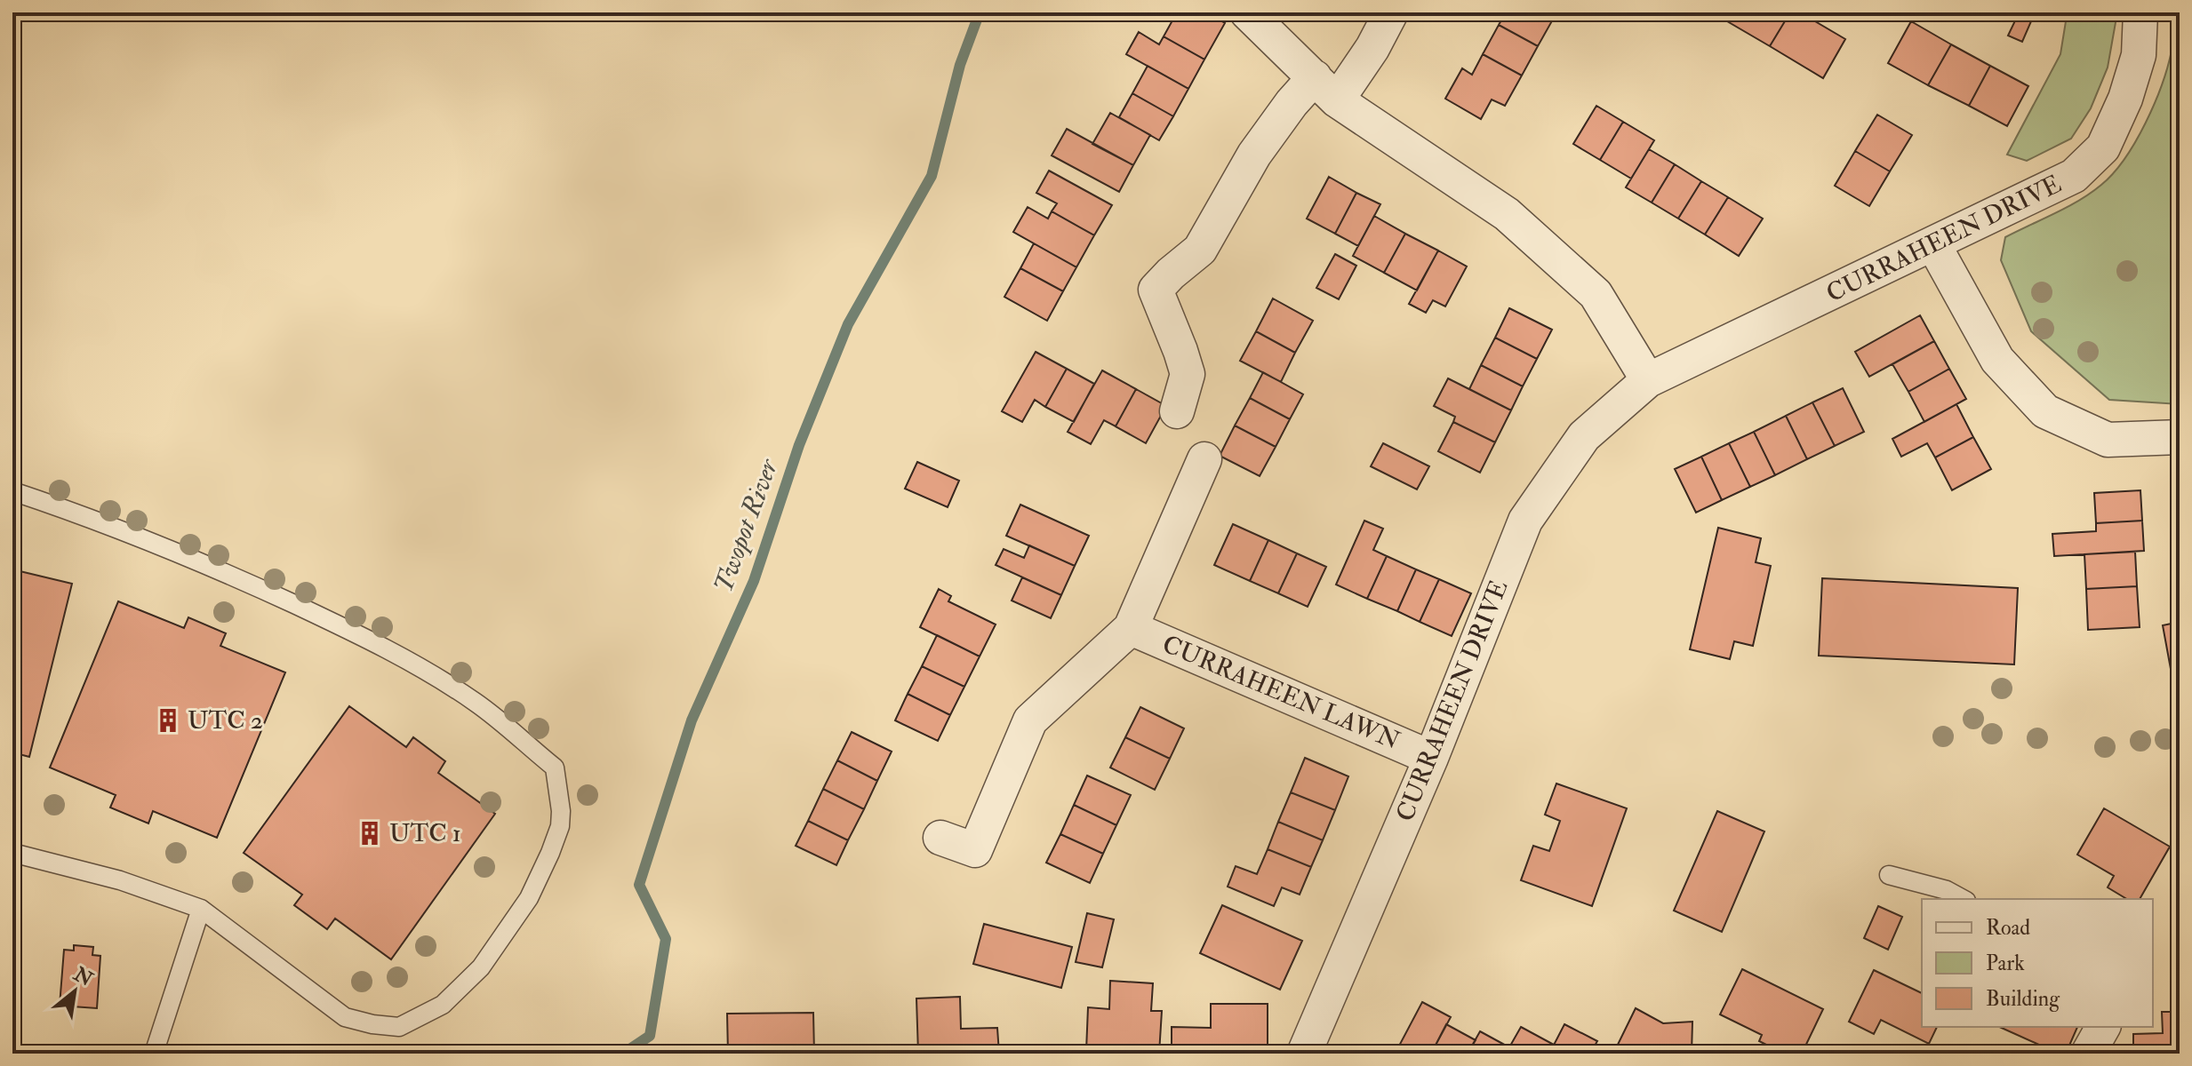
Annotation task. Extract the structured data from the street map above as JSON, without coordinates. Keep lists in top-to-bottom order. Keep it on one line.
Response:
{"streets":{"street":["CURRAHEEN DRIVE","CURRAHEEN LAWN"]},"crossings":[["CURRAHEEN DRIVE","CURRAHEEN LAWN"]],"water":["Twopot River"],"places":{"building":["UTC 2","UTC 1"]},"legend":["Road","Park","Building"],"north":"top right"}
